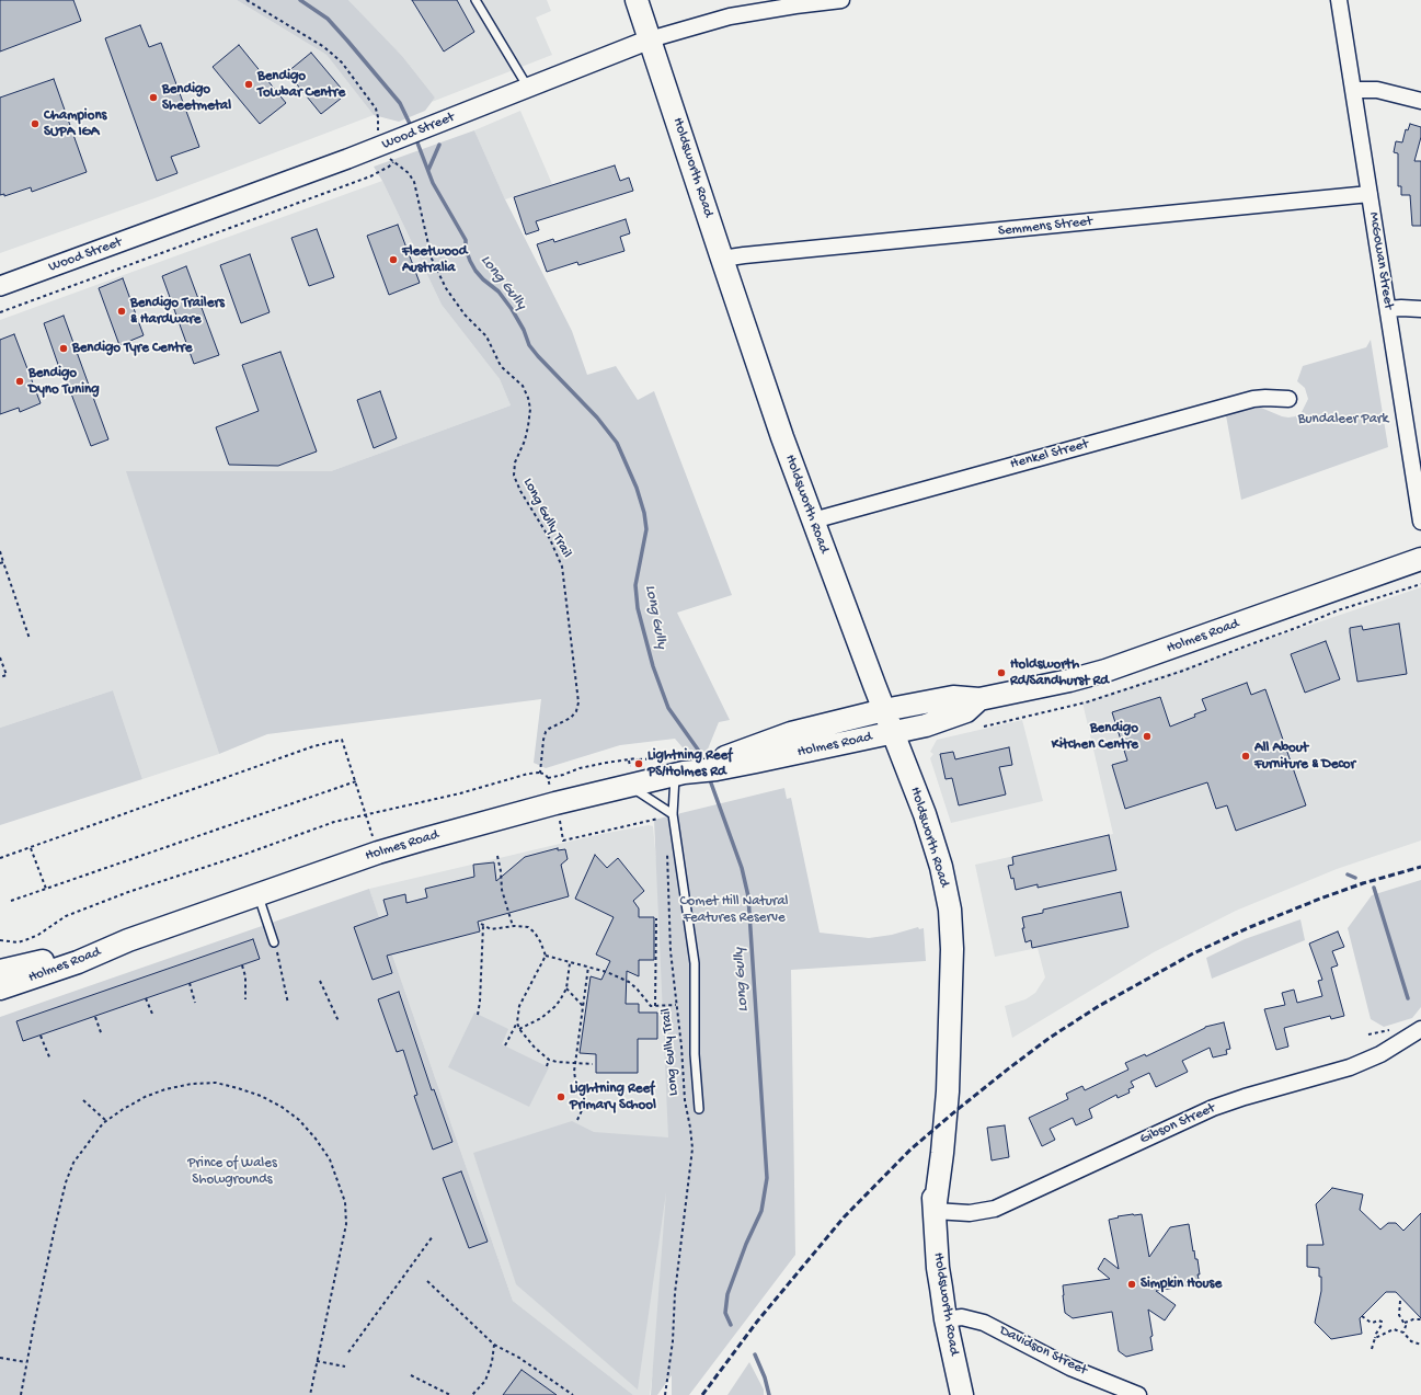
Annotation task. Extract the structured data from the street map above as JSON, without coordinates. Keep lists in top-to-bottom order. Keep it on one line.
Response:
{"streets":{"main road":["Holdsworth Road","Holmes Road"],"street":["Wood Street","Semmens Street","McGowan Street","Henkel Street","Gibson Street","Davidson Street"],"path":["Long Gully Trail"]},"crossings":[["Wood Street","Holdsworth Road"],["Holdsworth Road","Semmens Street"],["Holdsworth Road","Henkel Street"],["Holdsworth Road","Holmes Road"],["Holdsworth Road","Gibson Street"],["Holdsworth Road","Davidson Street"],["Semmens Street","McGowan Street"]],"water":["Long Gully"],"parks":["Bundaleer Park","Comet Hill Natural Features Reserve","Prince of Wales Showgrounds"],"places":["Bendigo Towbar Centre","Bendigo Sheetmetal","Champions SUPA IGA","Fleetwood Australia","Bendigo Trailers & Hardware","Bendigo Tyre Centre","Bendigo Dyno Tuning","Holdsworth Rd/Sandhurst Rd","Bendigo Kitchen Centre","All About Furniture & Decor","Lightning Reef PS/Holmes Rd","Lightning Reef Primary School","Simpkin House"]}
